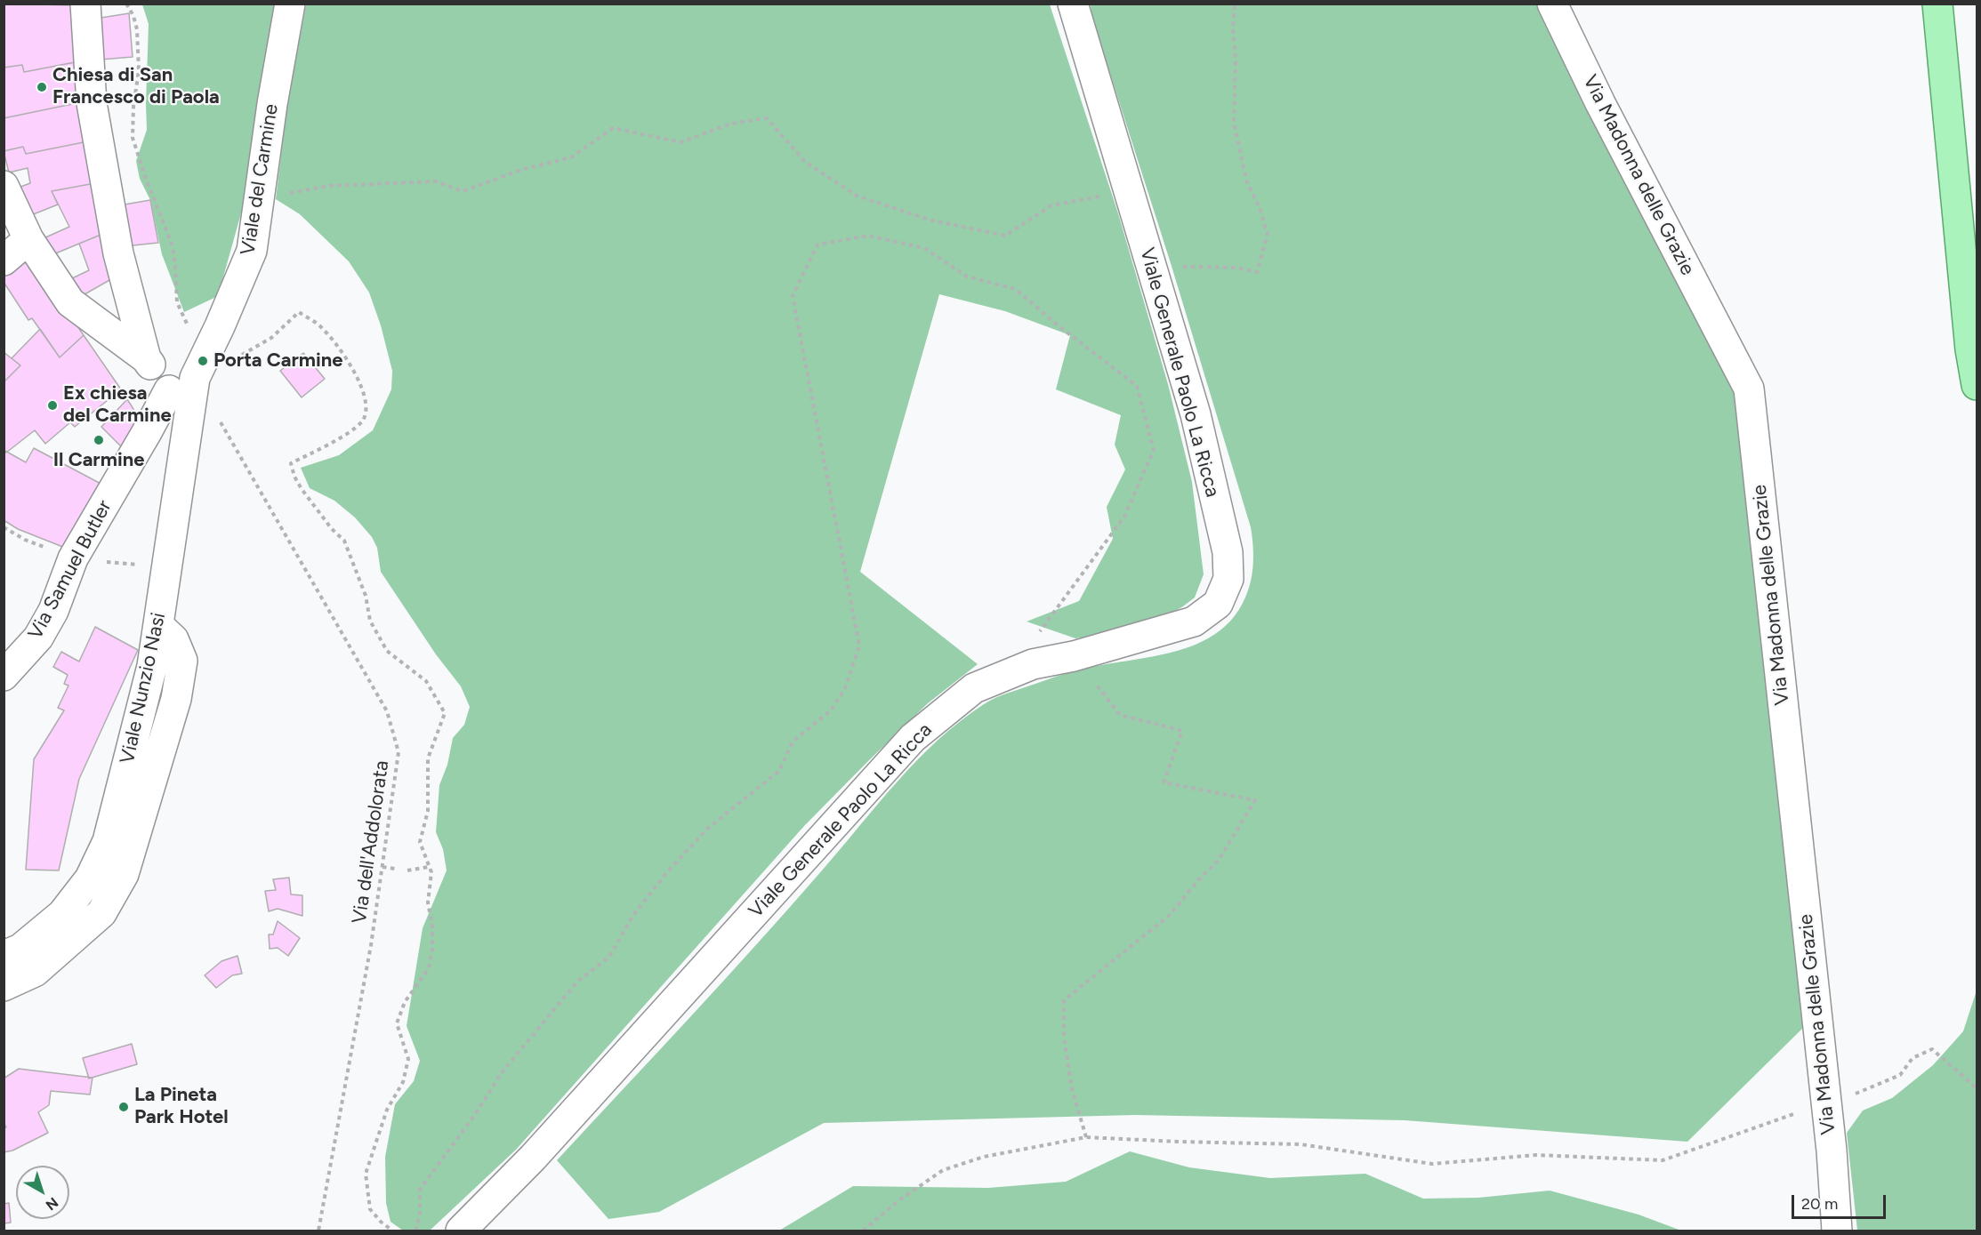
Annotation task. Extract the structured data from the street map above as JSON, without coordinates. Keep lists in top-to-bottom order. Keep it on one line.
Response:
{"streets":{"street":["Via Madonna delle Grazie","Viale del Carmine","Viale Generale Paolo La Ricca","Via Samuel Butler","Viale Nunzio Nasi"],"path":["Via dell'Addolorata"]},"crossings":[["Viale del Carmine","Viale Nunzio Nasi"],["Viale del Carmine","Via dell'Addolorata"],["Viale Nunzio Nasi","Via dell'Addolorata"]],"places":["Chiesa di San Francesco di Paola","Porta Carmine","Ex chiesa del Carmine","Il Carmine","La Pineta Park Hotel"],"scale_bar":"20 m","north":"bottom right"}
